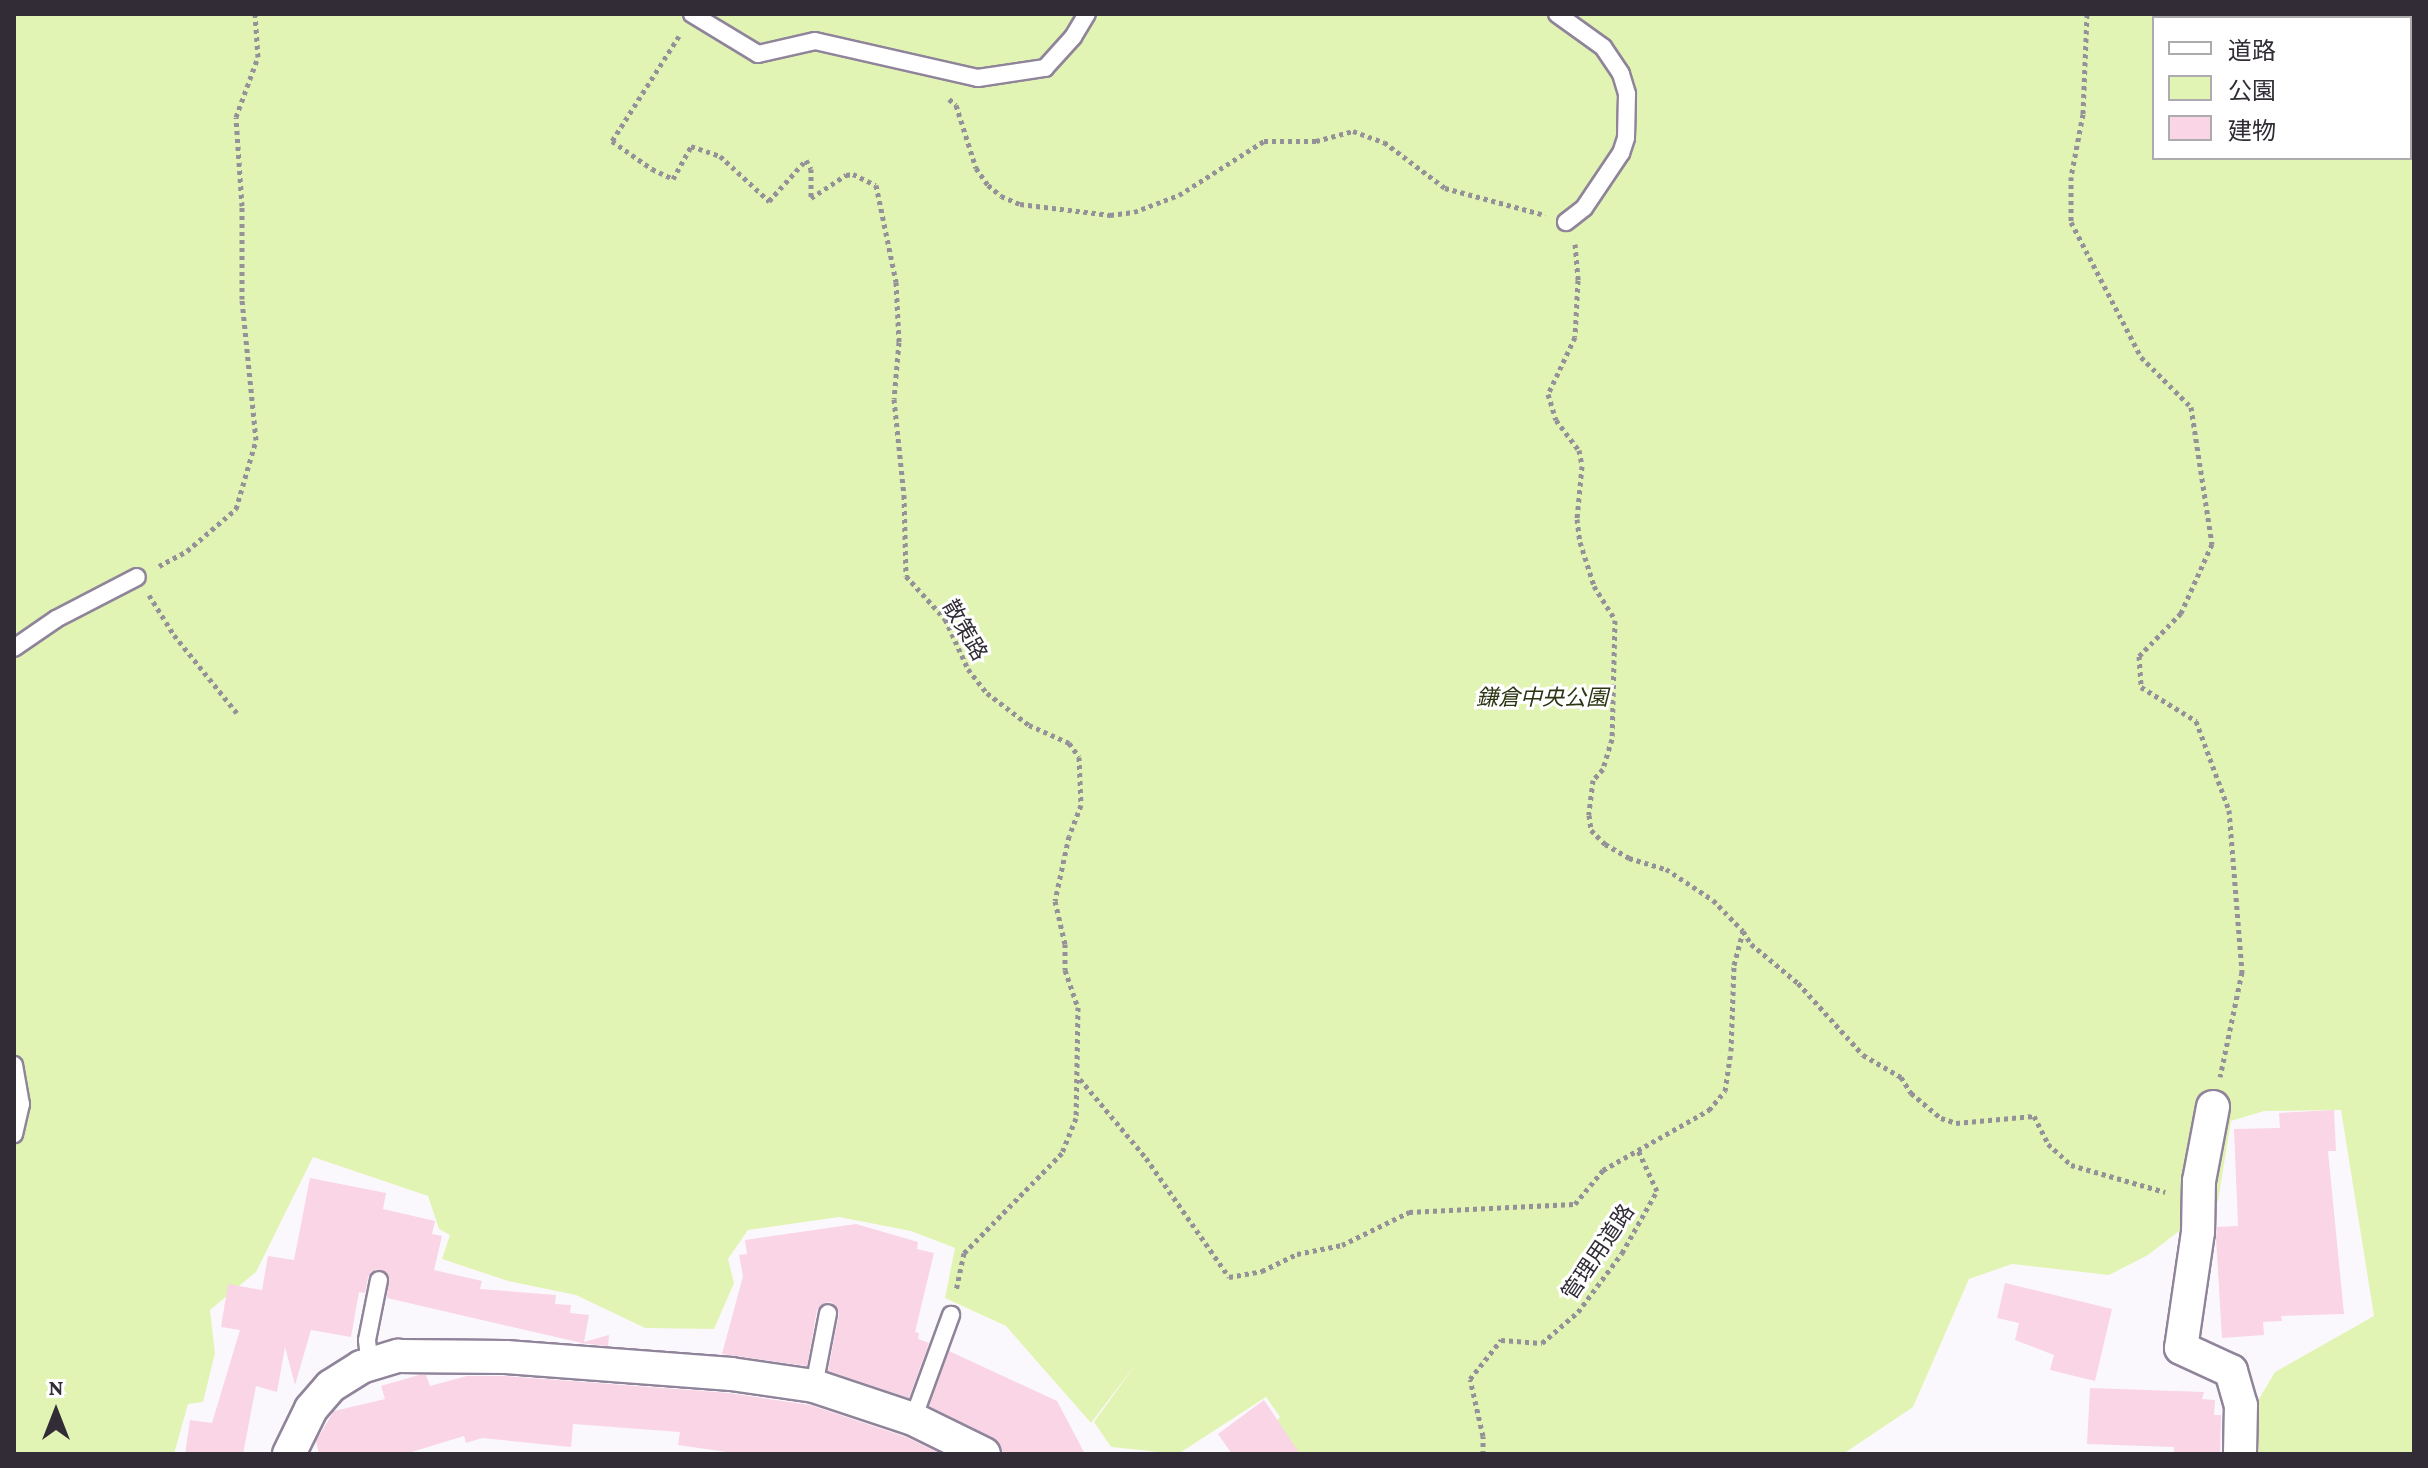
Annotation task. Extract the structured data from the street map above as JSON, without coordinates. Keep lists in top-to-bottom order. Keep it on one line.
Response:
{"streets":{"path":["散策路","管理用道路"]},"parks":["鎌倉中央公園"],"legend":["道路","公園","建物"],"north":"top"}
